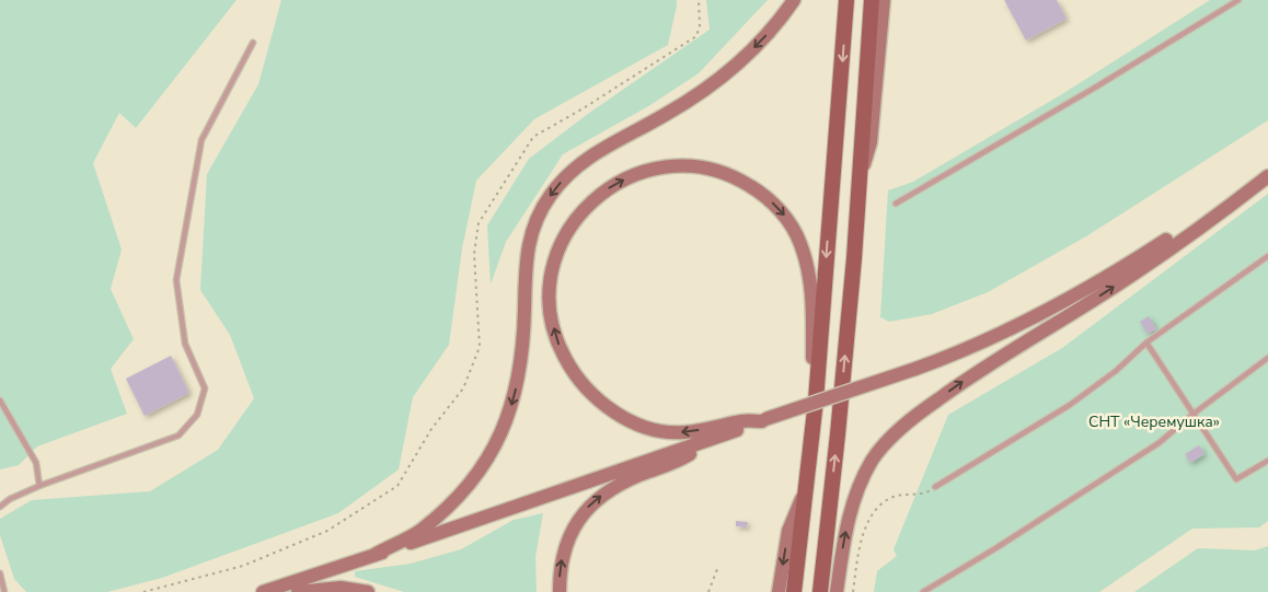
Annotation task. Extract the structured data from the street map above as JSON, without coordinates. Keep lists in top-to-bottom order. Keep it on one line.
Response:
{"parks":["СНТ «Черемушка»"]}
